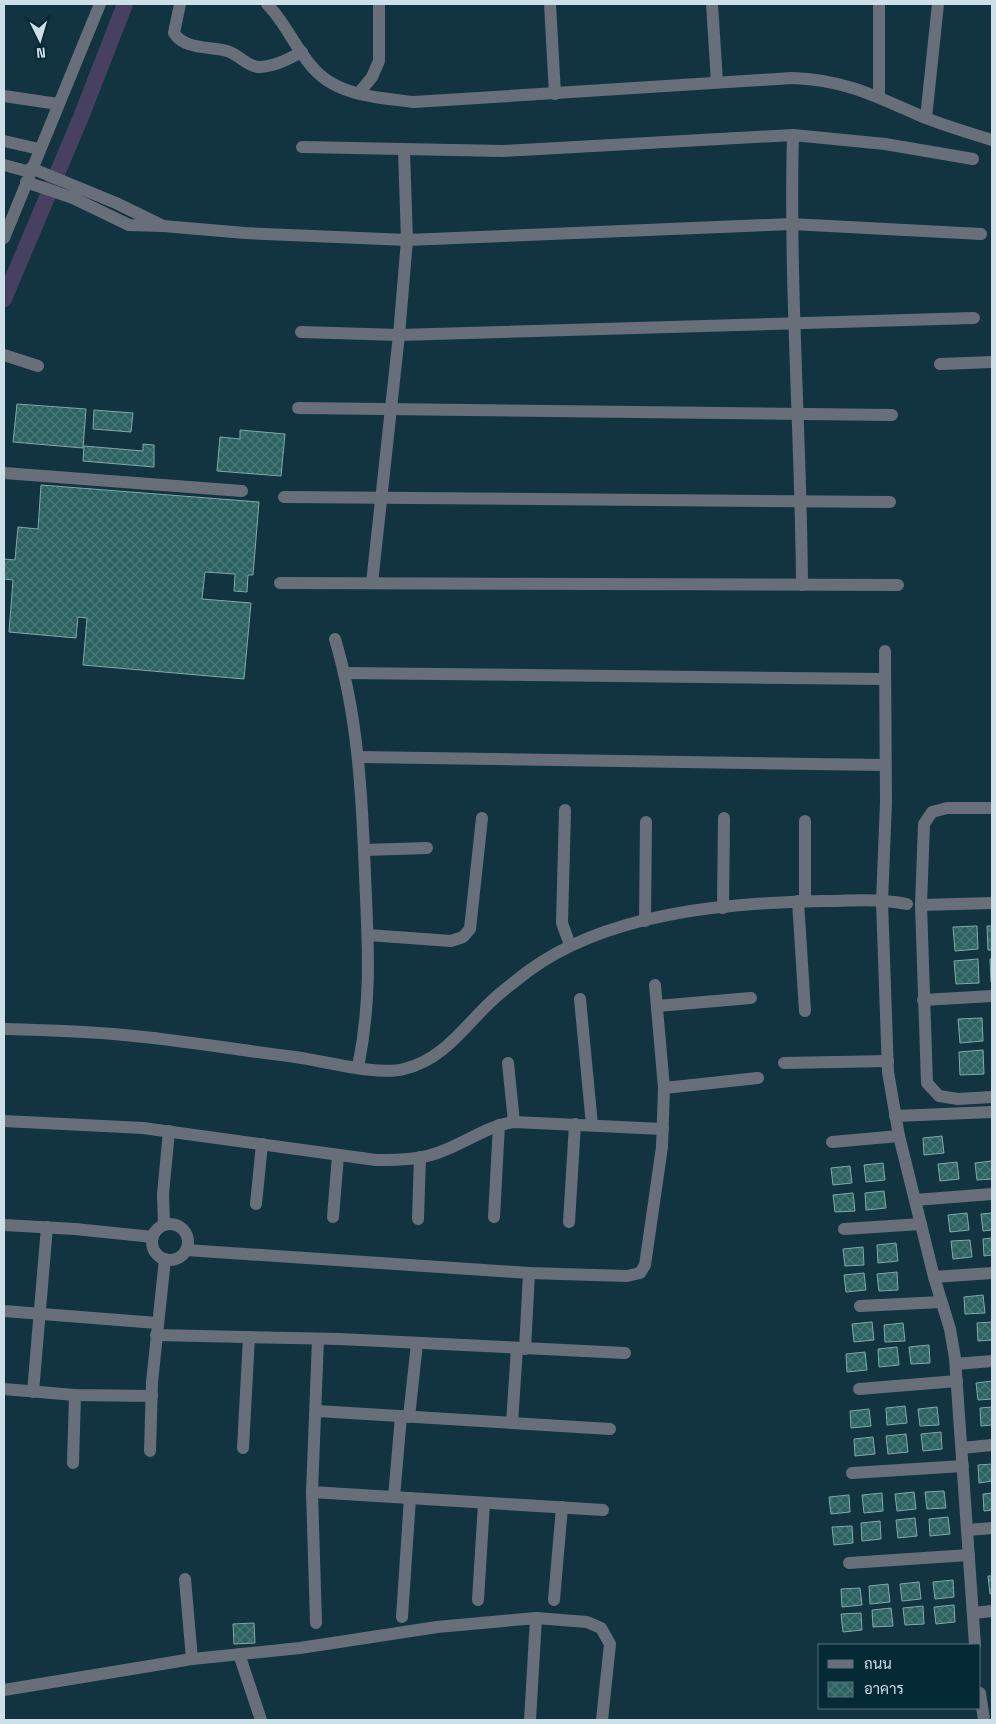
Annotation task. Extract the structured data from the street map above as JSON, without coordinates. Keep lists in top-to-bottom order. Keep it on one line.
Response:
{"legend":["ถนน","อาคาร"],"north":"bottom"}
